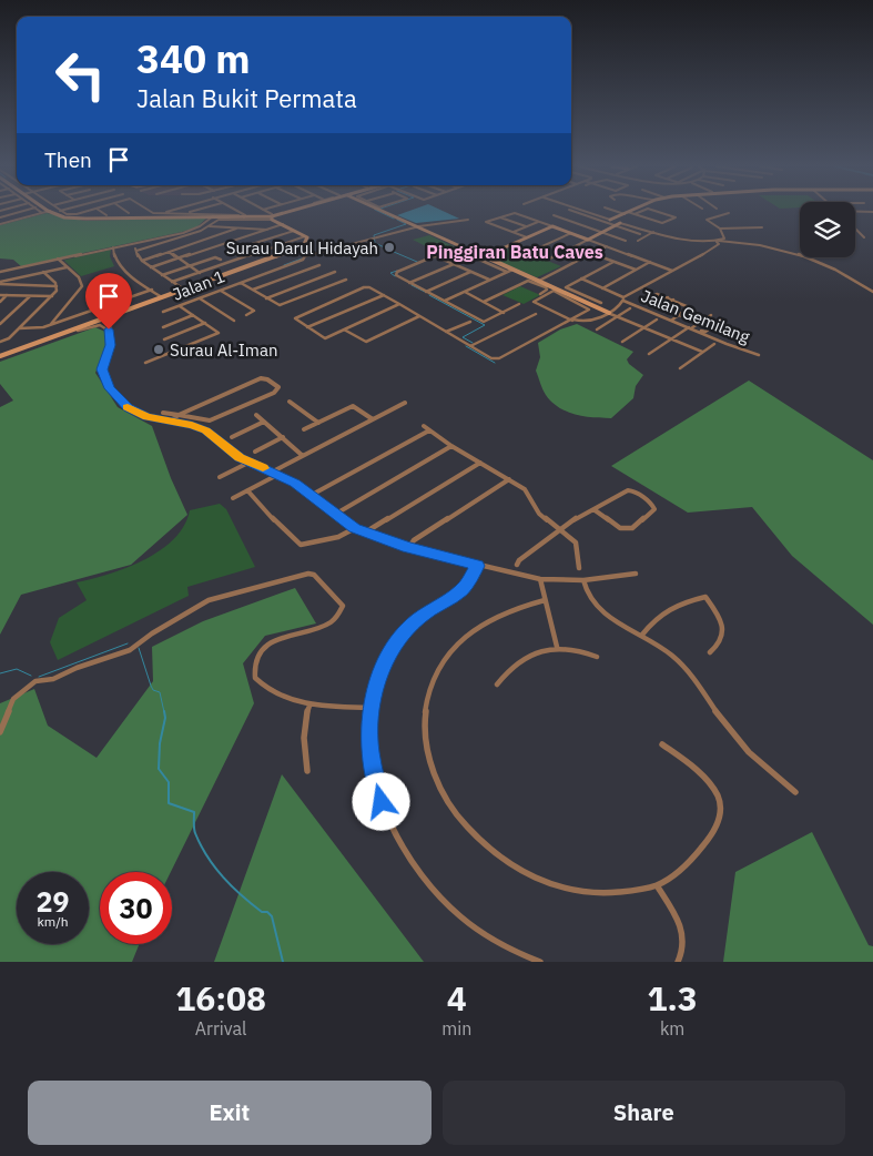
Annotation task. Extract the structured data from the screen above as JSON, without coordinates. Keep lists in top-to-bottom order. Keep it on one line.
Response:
{"streets":{"street":["Jalan 1","Jalan Gemilang"]},"districts":["Pinggiran Batu Caves"],"places":["Surau Darul Hidayah","Surau Al-Iman"],"page":{"turn":["340 m","Jalan Bukit Permata"],"then":"Then","speed":"29 km/h","limit":"30","eta":["16:08","Arrival","4","min","1.3","km"],"buttons":["Exit","Share"]}}
